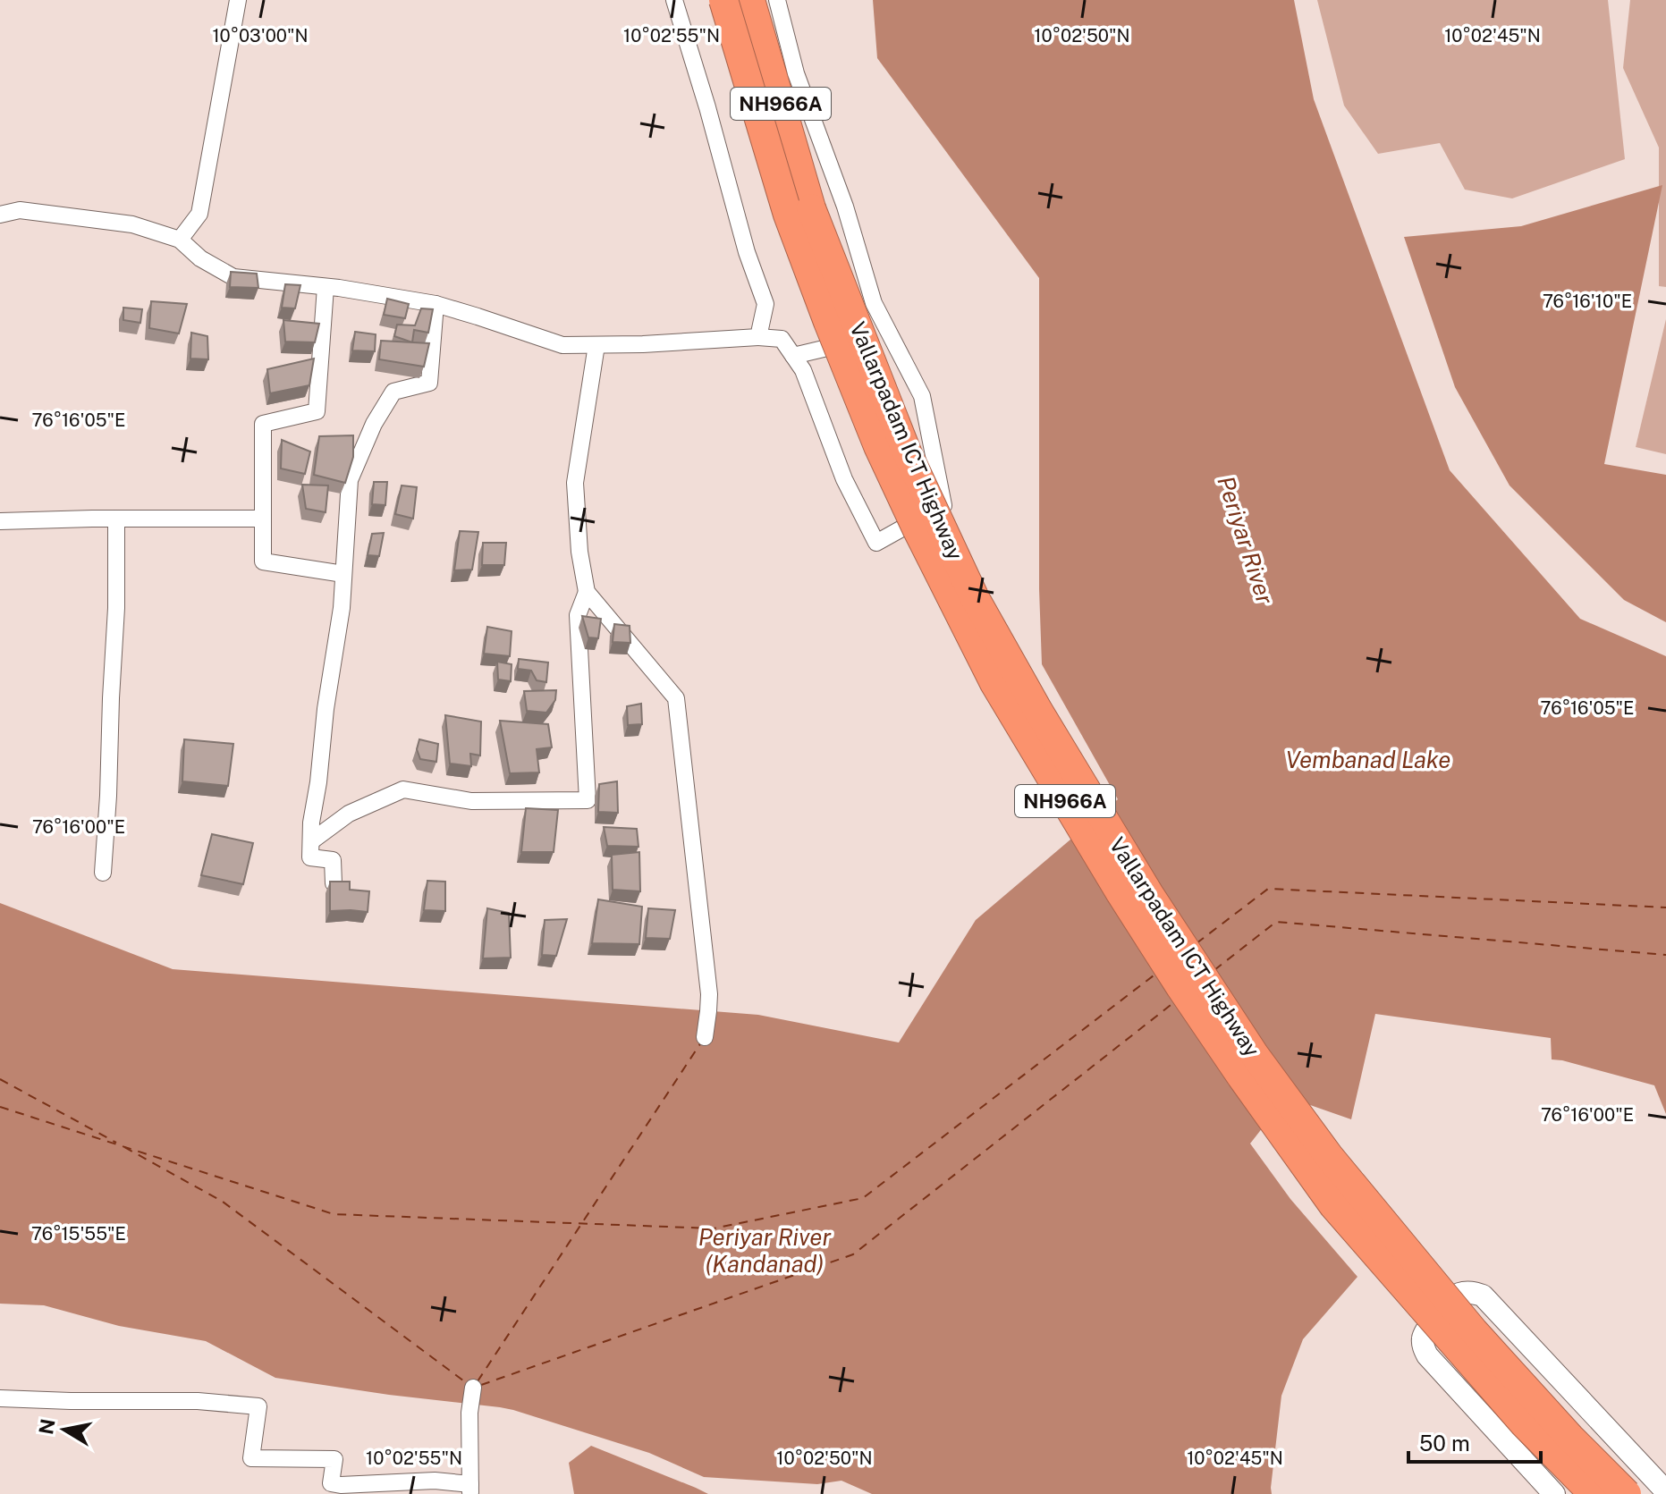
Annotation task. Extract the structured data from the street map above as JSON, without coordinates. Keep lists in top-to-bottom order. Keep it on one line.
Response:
{"streets":{"highway":["NH966A","Vallarpadam ICT Highway"]},"water":["Periyar River","Vembanad Lake","Periyar River (Kandanad)"],"scale_bar":"50 m","north":"left","coordinates":["10°03'00\"N","10°02'55\"N","10°02'50\"N","10°02'45\"N","76°16'10\"E","76°16'05\"E","76°16'00\"E","76°15'55\"E"]}
